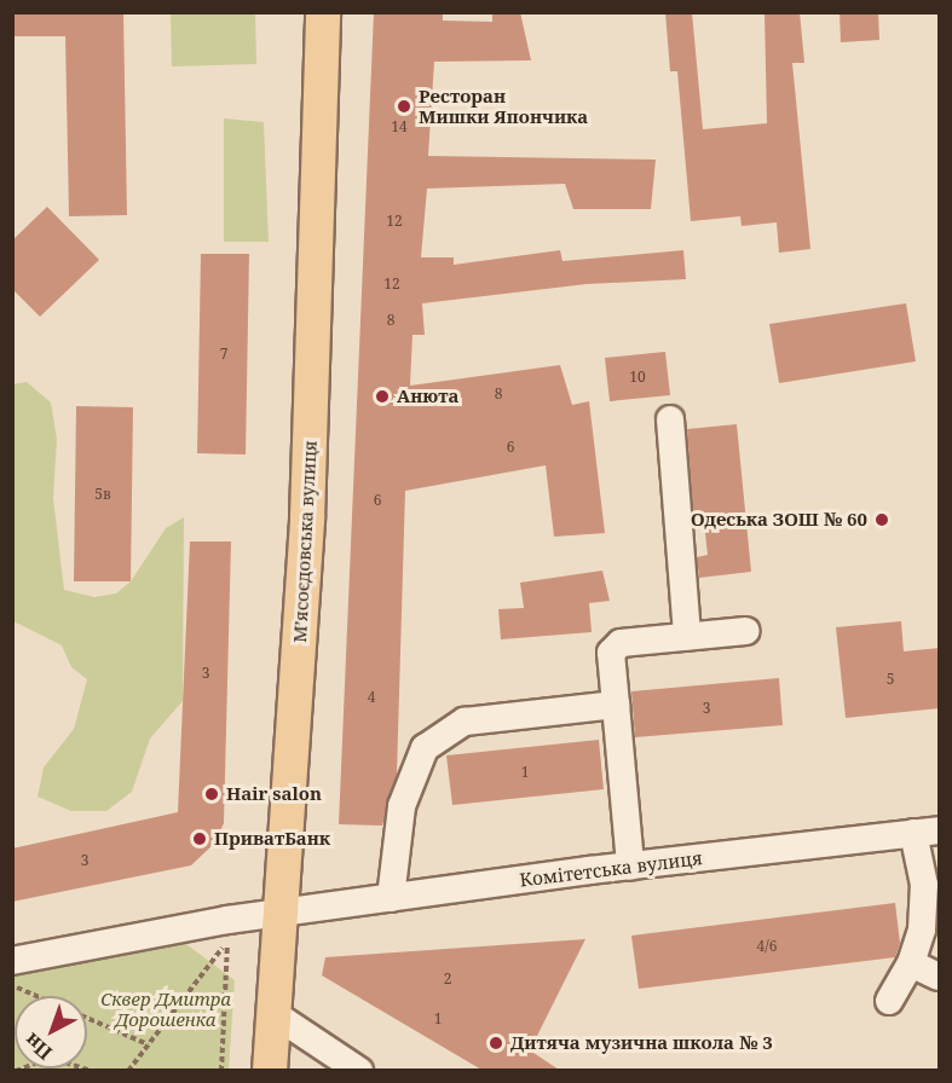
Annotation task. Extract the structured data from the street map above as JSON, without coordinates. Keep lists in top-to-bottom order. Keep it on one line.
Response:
{"streets":{"main road":["Мʼясоєдовська вулиця"],"street":["Комітетська вулиця"]},"crossings":[["Мʼясоєдовська вулиця","Комітетська вулиця"]],"parks":["Сквер Дмитра Дорошенка"],"places":["Ресторан Мишки Япончика","Анюта","Одеська ЗОШ № 60","Hair salon","ПриватБанк","Дитяча музична школа № 3"],"house_numbers":["14","12","12","8","7","10","8","6","5в","6","3","5","4","3","1","3","4/6","2","1"],"north":"bottom left"}
